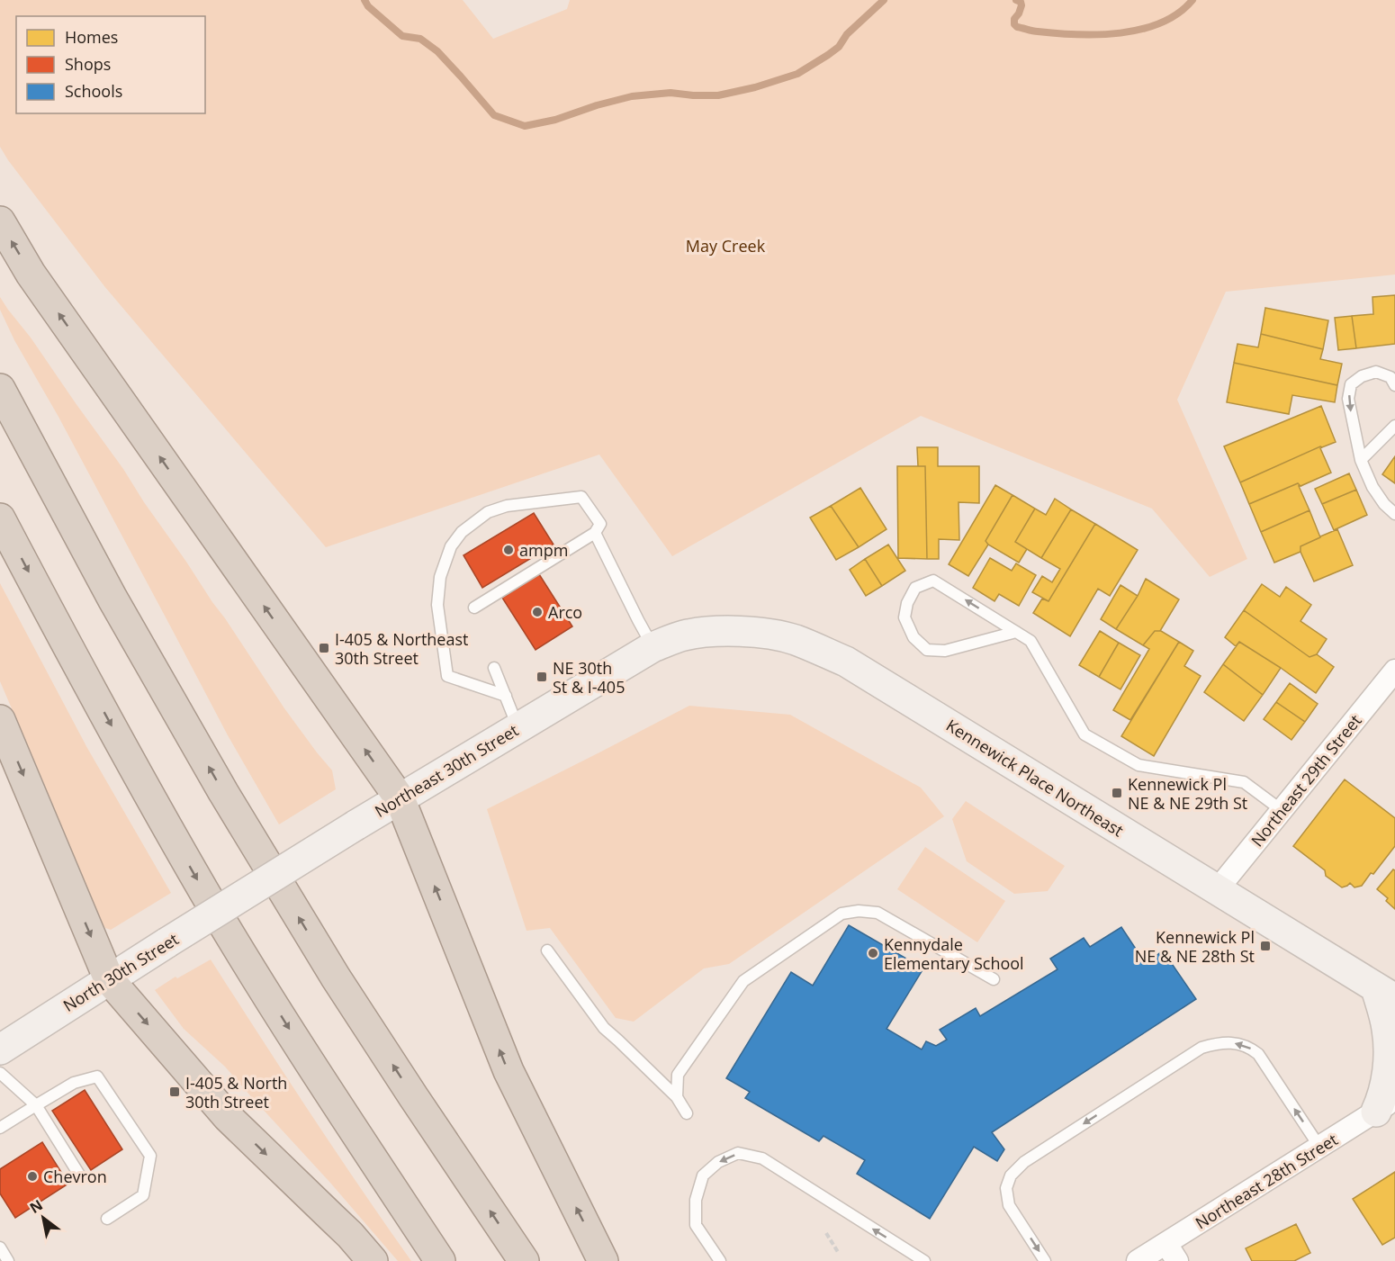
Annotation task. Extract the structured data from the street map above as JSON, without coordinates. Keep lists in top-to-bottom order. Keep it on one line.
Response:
{"streets":{"street":["Northeast 30th Street","Kennewick Place Northeast","Northeast 29th Street","North 30th Street","Northeast 28th Street"]},"crossings":[["Northeast 30th Street","Kennewick Place Northeast"],["Northeast 30th Street","North 30th Street"],["Kennewick Place Northeast","Northeast 29th Street"]],"parks":["May Creek"],"places":{"other":["ampm","Arco","Kennydale Elementary School","Chevron"],"transit":["I-405 & Northeast 30th Street","NE 30th St & I-405","Kennewick Pl NE & NE 29th St","Kennewick Pl NE & NE 28th St","I-405 & North 30th Street"]},"legend":["Homes","Shops","Schools"],"north":"top left"}
